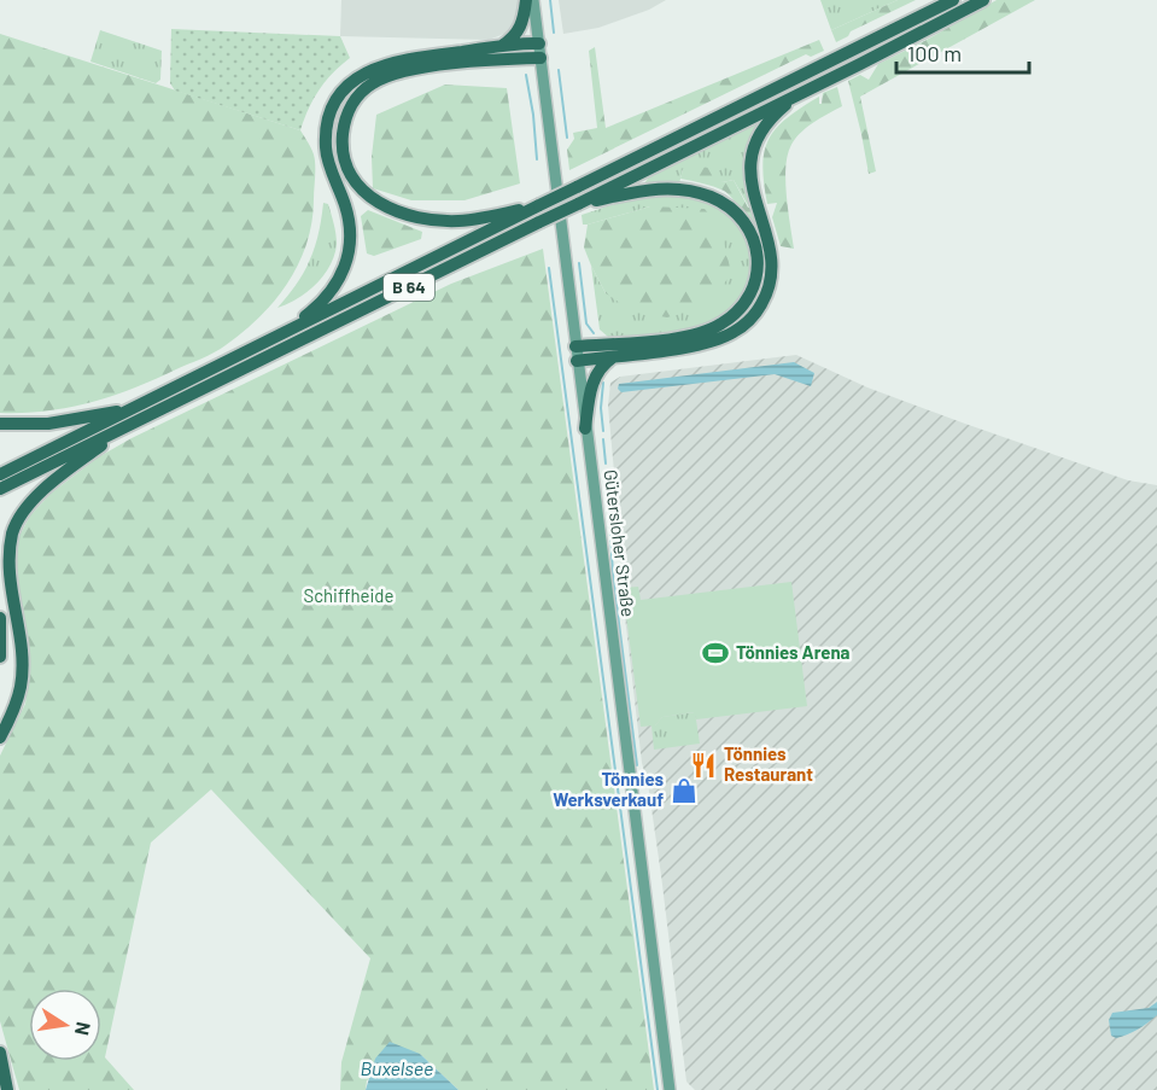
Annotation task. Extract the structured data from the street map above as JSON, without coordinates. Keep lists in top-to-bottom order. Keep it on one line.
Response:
{"streets":{"highway":["B 64"],"main road":["Gütersloher Straße"]},"water":["Buxelsee"],"parks":["Schiffheide"],"places":{"sports":["Tönnies Arena"],"restaurant":["Tönnies Restaurant"],"shop":["Tönnies Werksverkauf"]},"scale_bar":"100 m","north":"right"}
